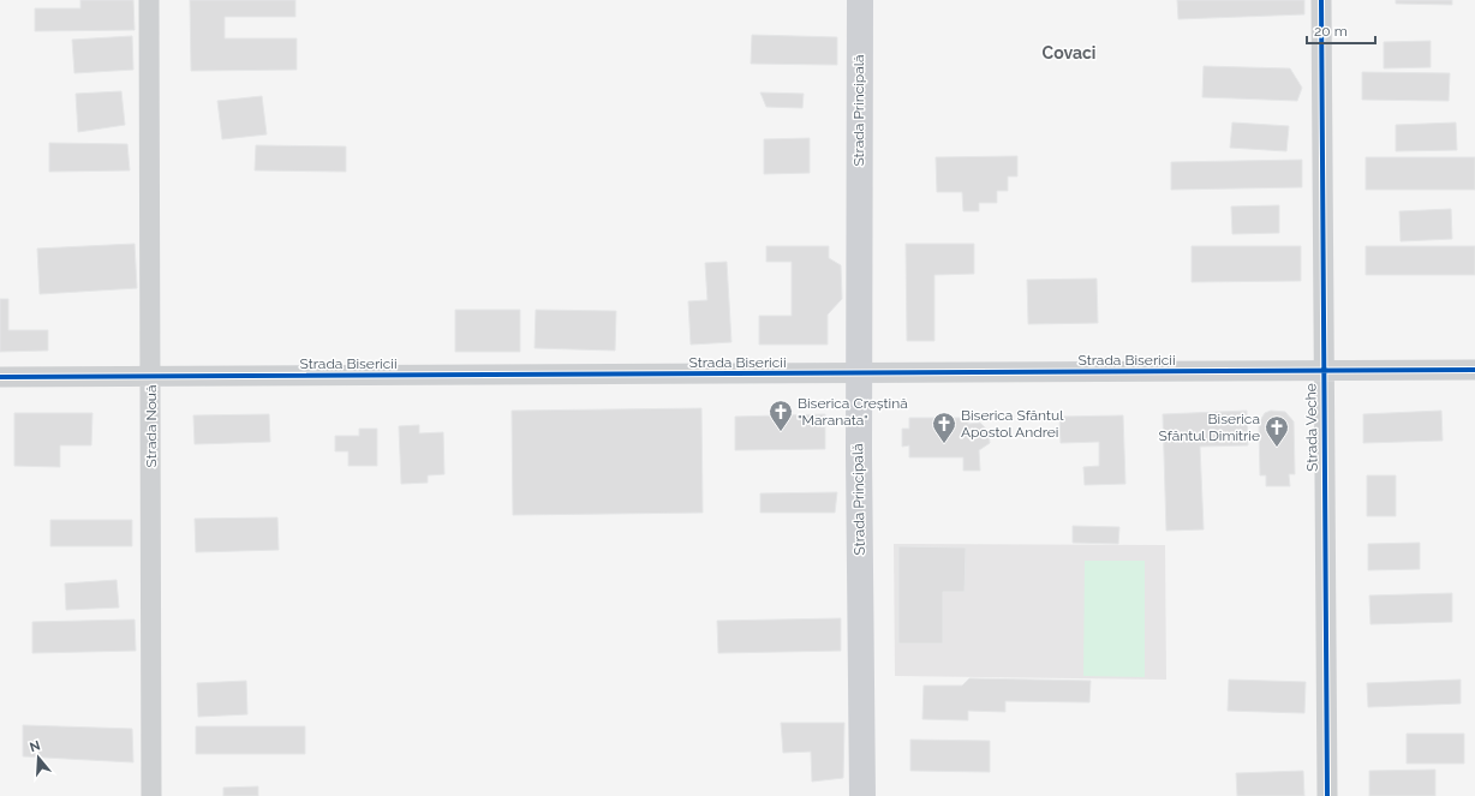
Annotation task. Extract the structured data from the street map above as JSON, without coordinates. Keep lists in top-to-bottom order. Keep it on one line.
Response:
{"streets":{"street":["Strada Principală","Strada Bisericii","Strada Nouă","Strada Veche"]},"crossings":[["Strada Principală","Strada Bisericii"],["Strada Bisericii","Strada Nouă"],["Strada Bisericii","Strada Veche"]],"districts":["Covaci"],"places":{"church":["Biserica Creștină \"Maranata\"","Biserica Sfântul Apostol Andrei","Biserica Sfântul Dimitrie"]},"scale_bar":"20 m","north":"top"}
